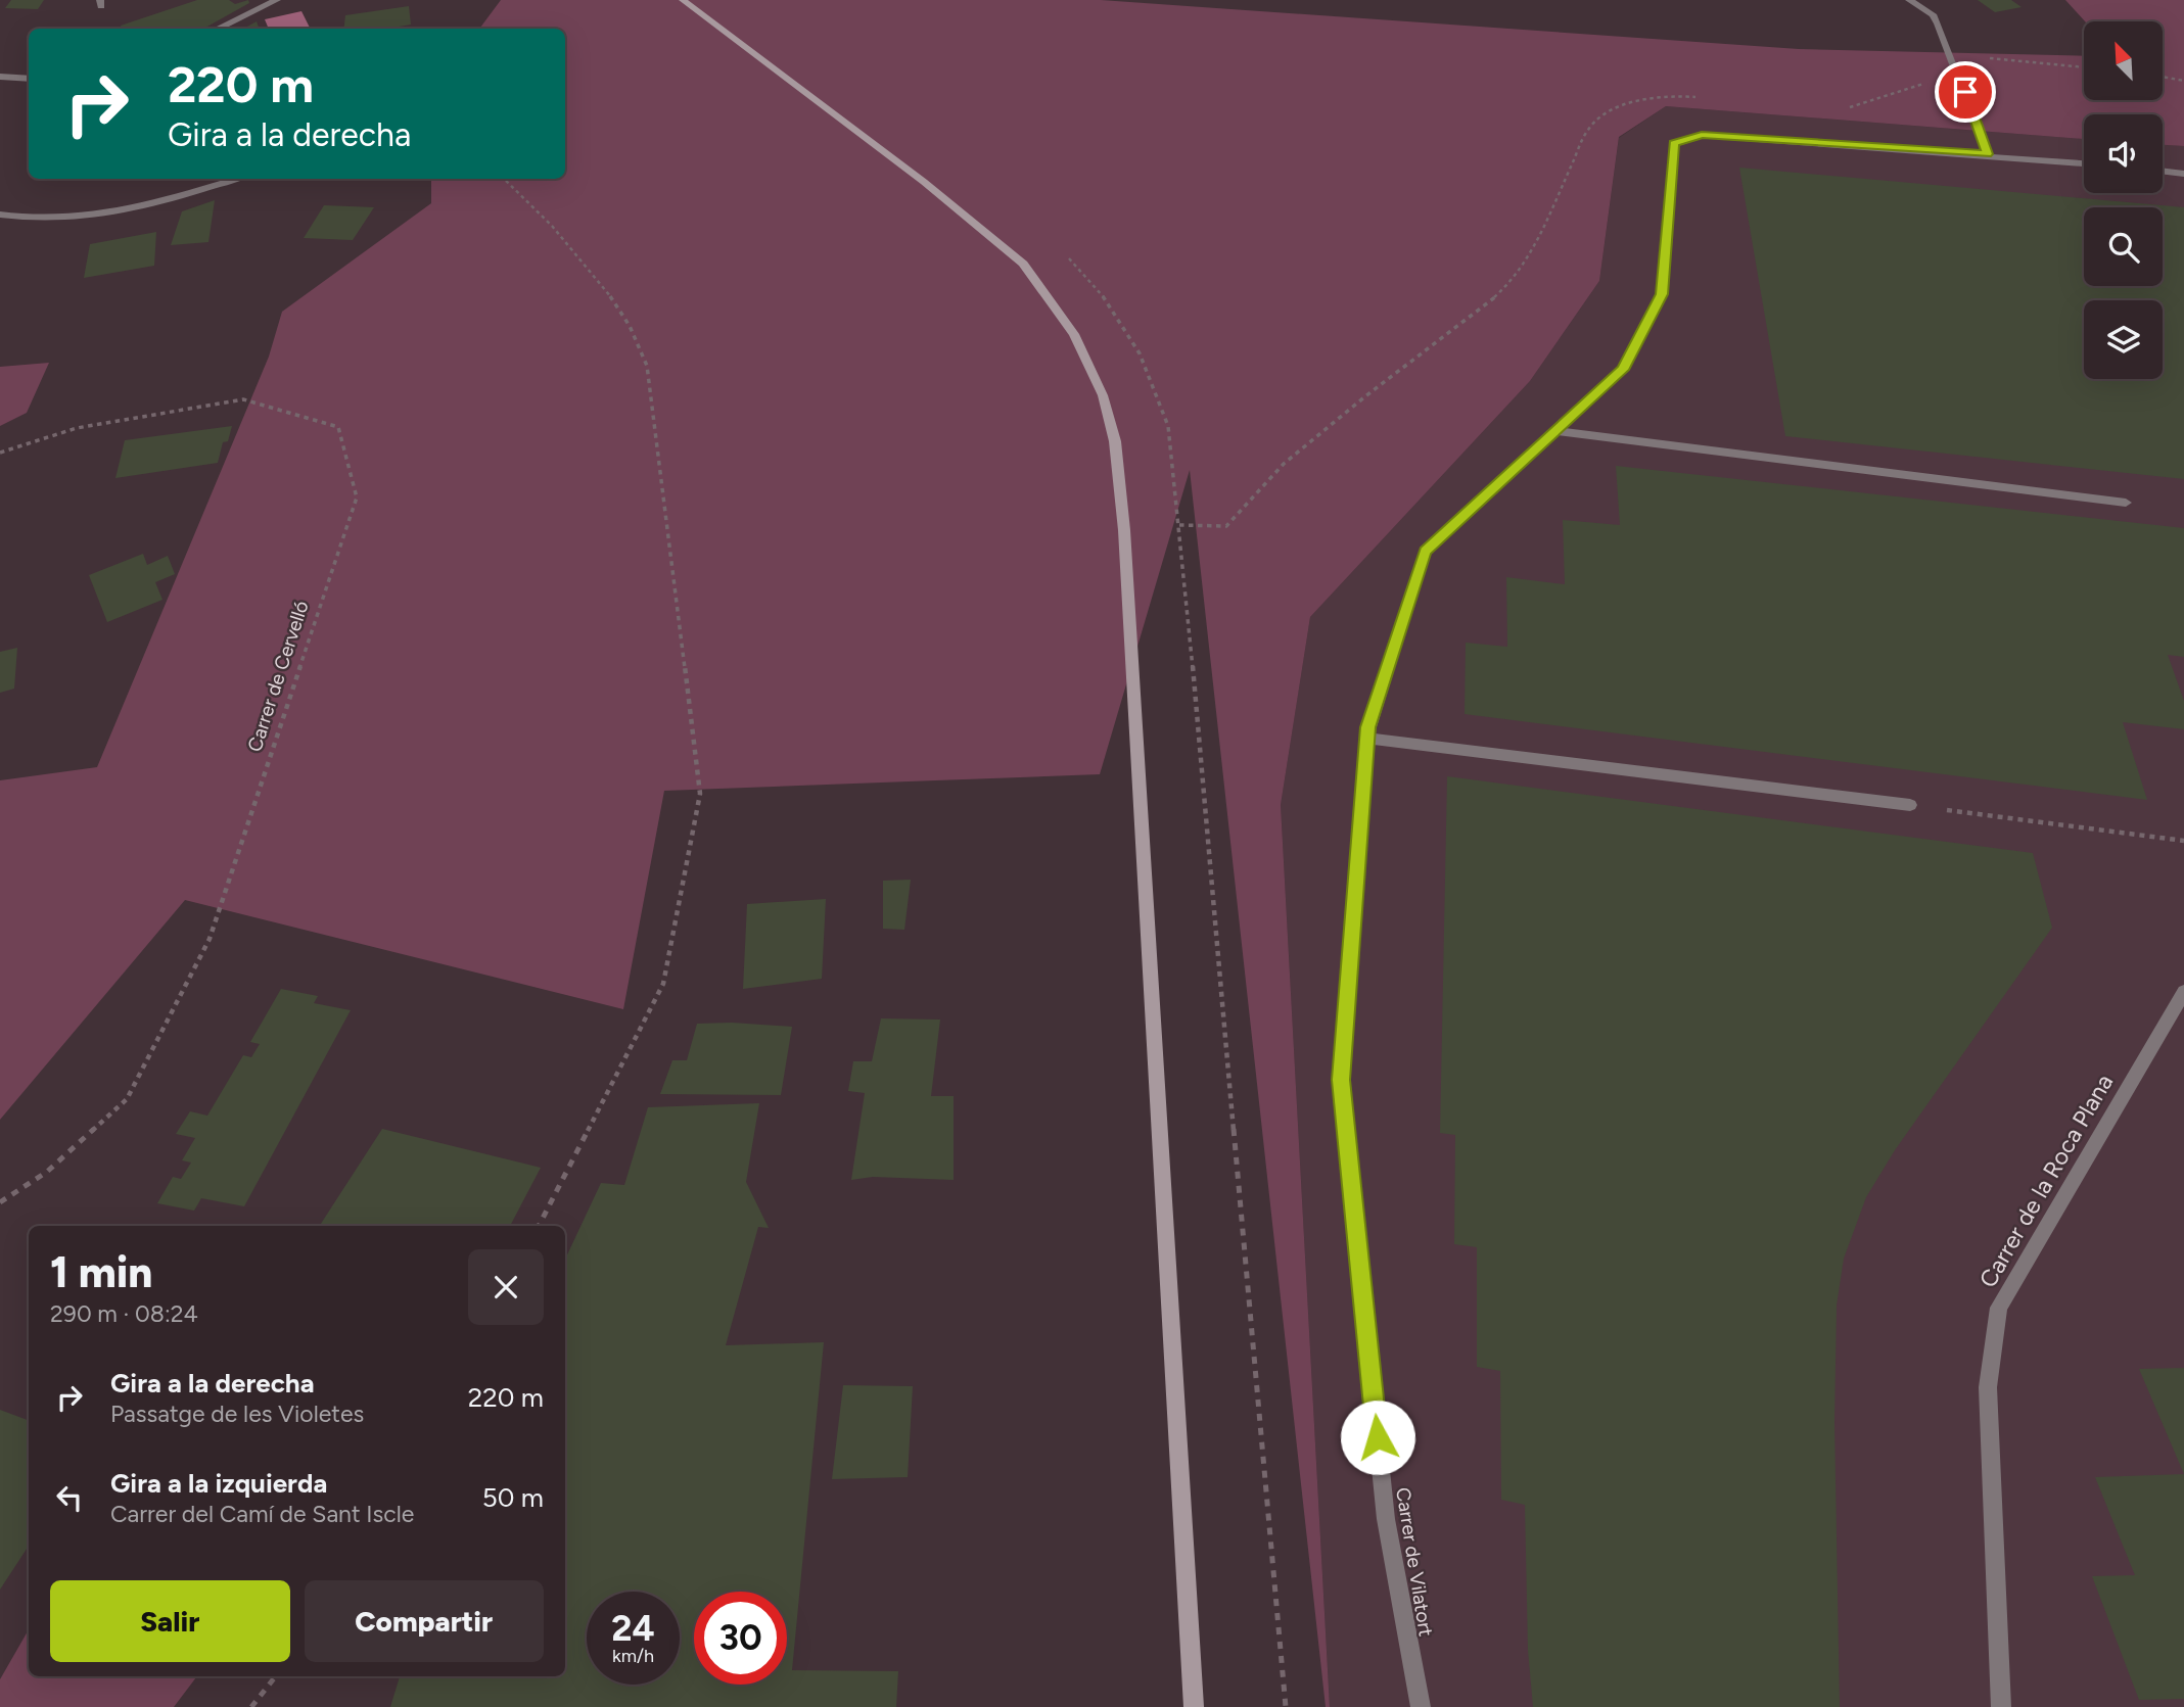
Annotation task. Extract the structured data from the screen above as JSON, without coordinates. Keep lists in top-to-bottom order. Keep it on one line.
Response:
{"streets":{"street":["Carrer de la Roca Plana","Carrer de Vilatort"],"path":["Carrer de Cervelló"]},"north":"top left","page":{"turn":["220 m","Gira a la derecha"],"heading":["1 min","290 m · 08:24"],"list":[{"name":"Gira a la derecha","note":"Passatge de les Violetes","value":"220 m"},{"name":"Gira a la izquierda","note":"Carrer del Camí de Sant Iscle","value":"50 m"}],"buttons":["Salir","Compartir"],"speed":"24 km/h","limit":"30"}}
